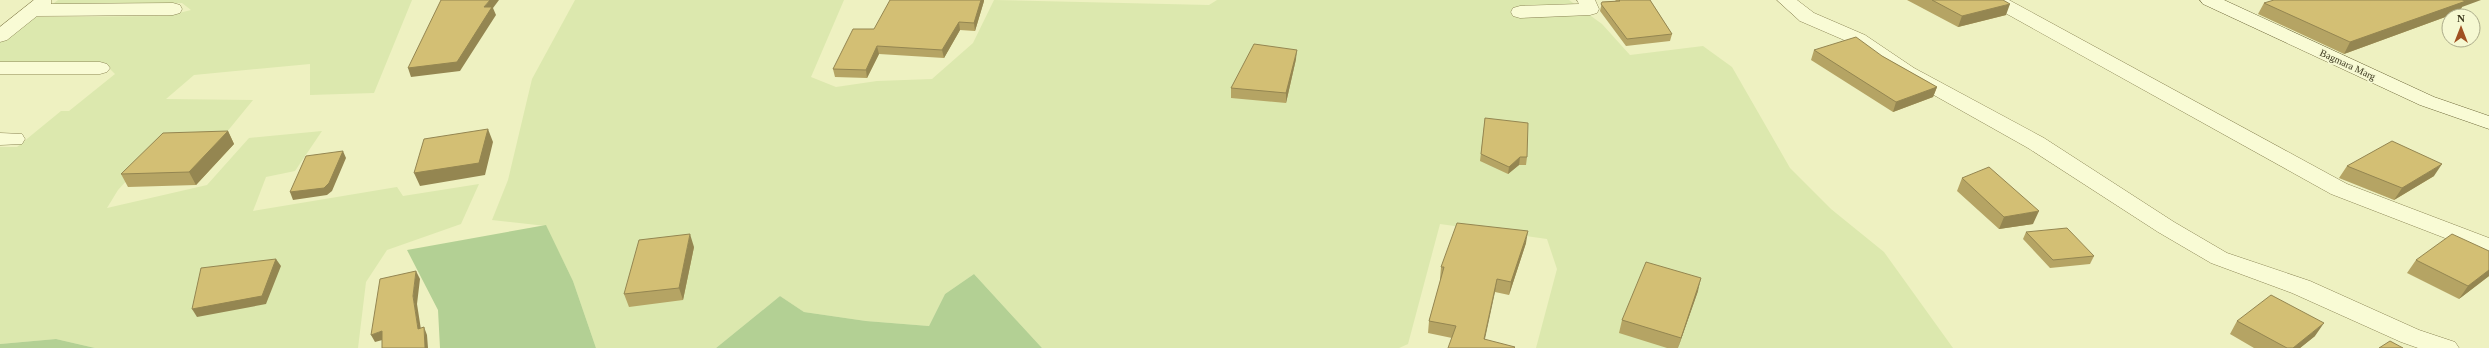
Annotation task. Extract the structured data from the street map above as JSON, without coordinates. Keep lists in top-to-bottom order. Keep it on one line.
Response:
{"streets":{"street":["Bagmara Marg"]},"north":"top"}
